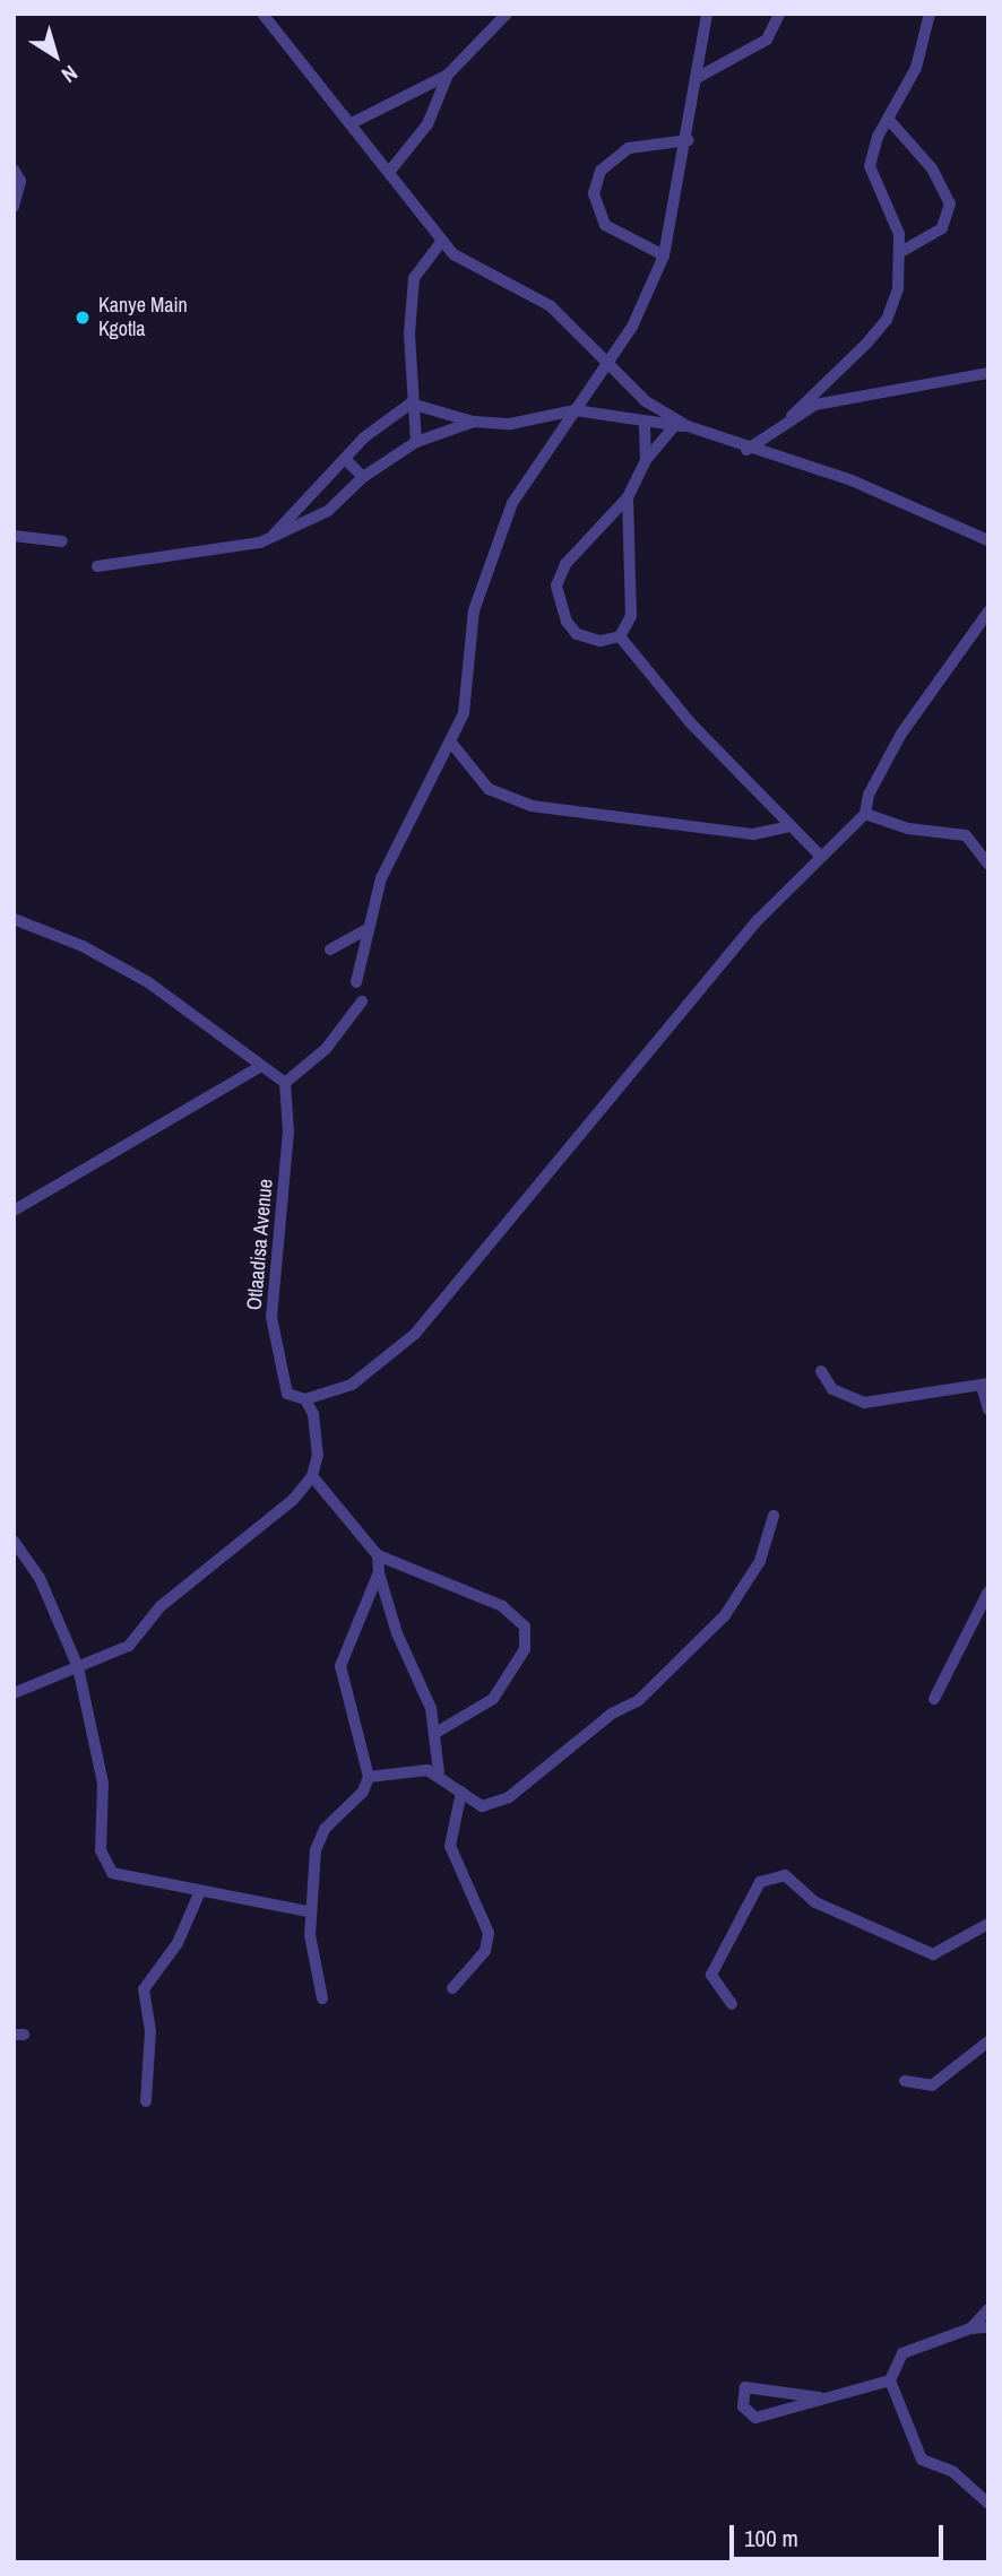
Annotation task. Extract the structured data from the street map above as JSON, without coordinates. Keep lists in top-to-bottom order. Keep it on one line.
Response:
{"streets":{"street":["Otlaadisa Avenue"]},"places":["Kanye Main Kgotla"],"scale_bar":"100 m","north":"bottom right"}
